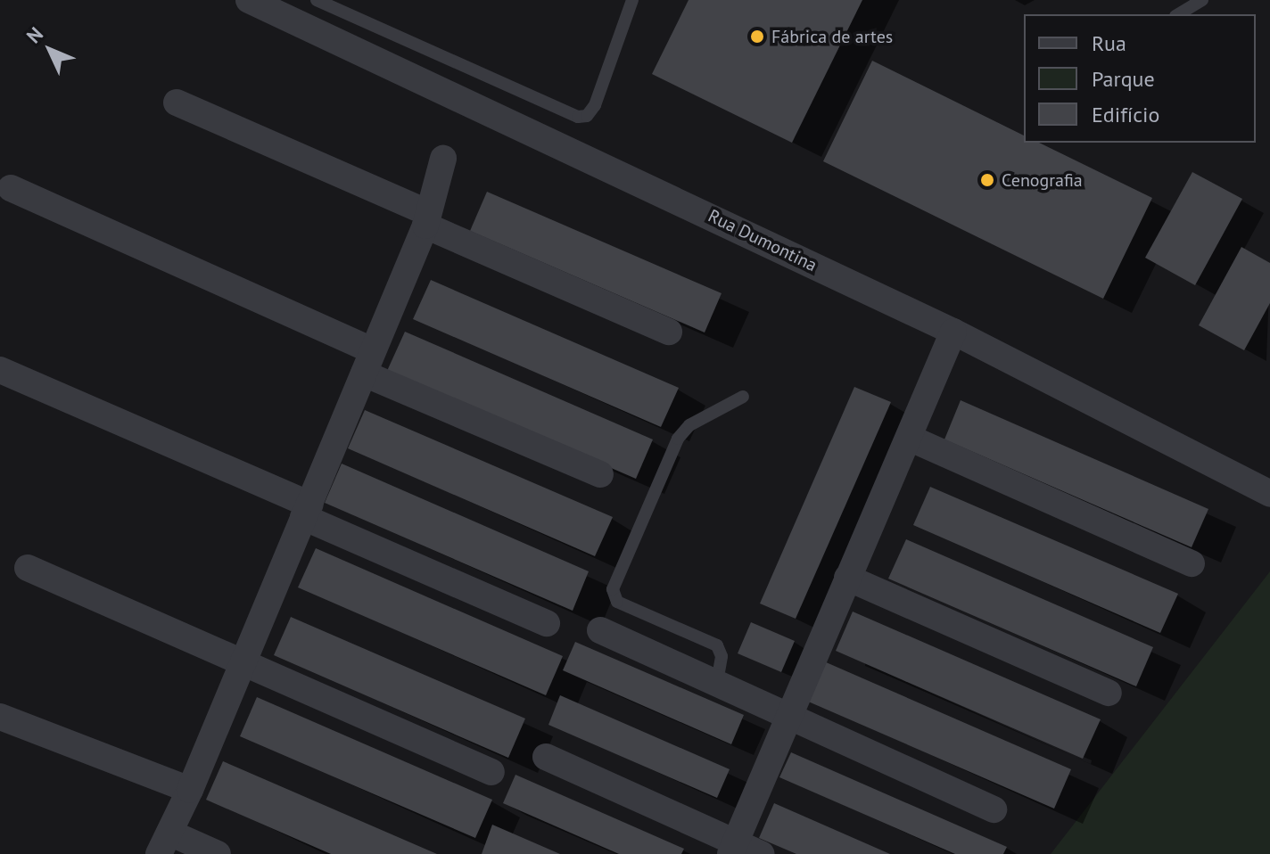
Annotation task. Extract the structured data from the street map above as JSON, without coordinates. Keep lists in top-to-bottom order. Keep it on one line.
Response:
{"streets":{"street":["Rua Dumontina"]},"places":["Fábrica de artes","Cenografia"],"legend":["Rua","Parque","Edifício"],"north":"top left"}
